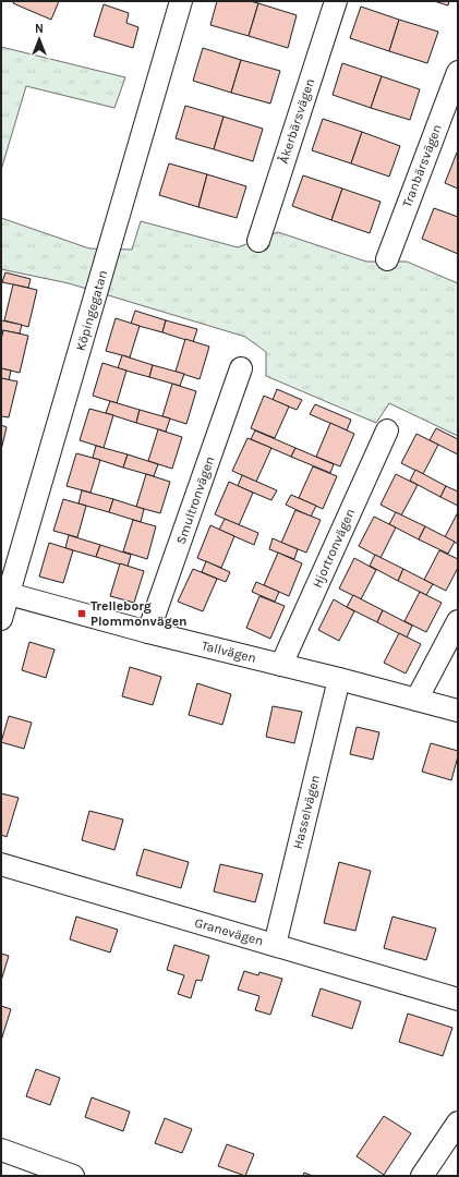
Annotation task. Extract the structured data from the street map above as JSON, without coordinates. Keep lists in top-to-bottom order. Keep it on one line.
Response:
{"streets":{"street":["Åkerbärsvägen","Tranbärsvägen","Köpingegatan","Smultronvägen","Hjortronvägen","Tallvägen","Hasselvägen","Granevägen"]},"crossings":[["Köpingegatan","Tallvägen"],["Smultronvägen","Tallvägen"],["Hjortronvägen","Tallvägen"],["Tallvägen","Hasselvägen"],["Hasselvägen","Granevägen"]],"places":{"transit":["Trelleborg Plommonvägen"]},"north":"top"}
